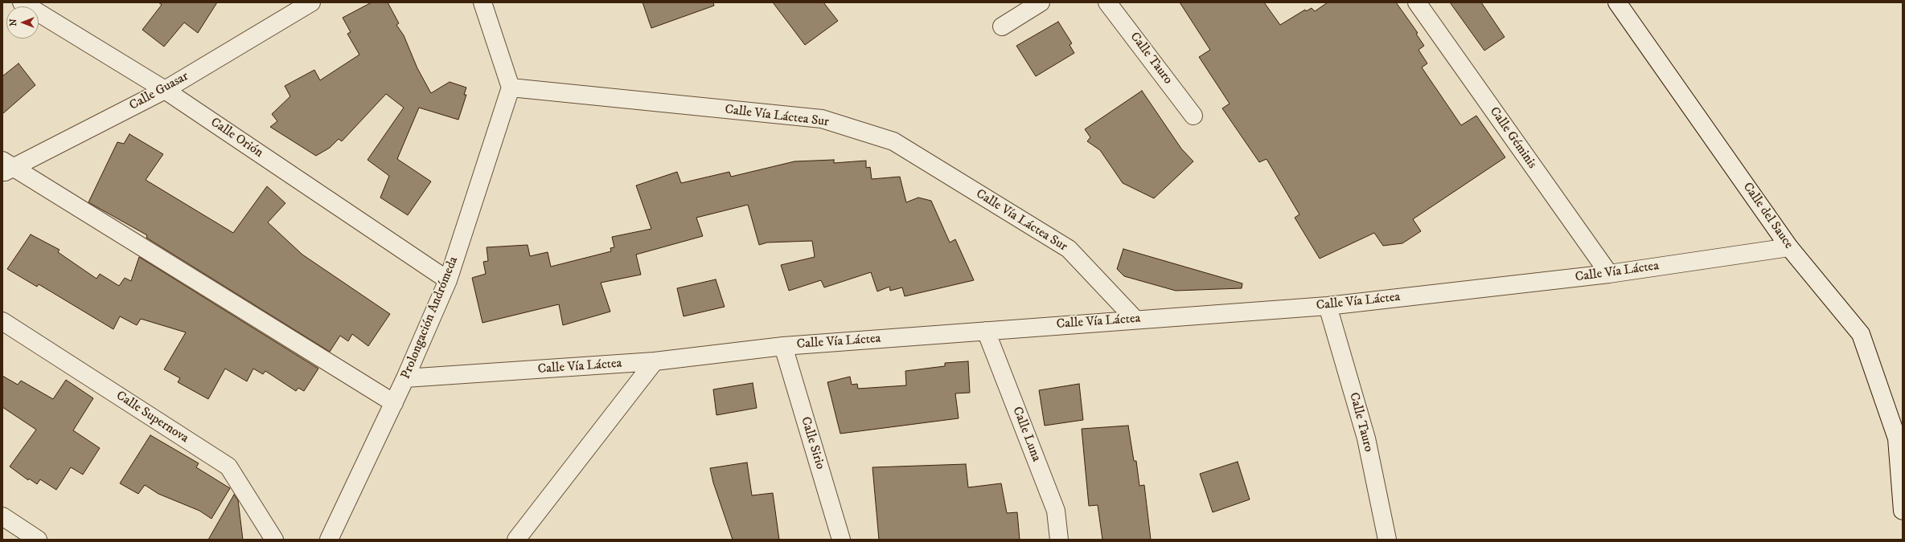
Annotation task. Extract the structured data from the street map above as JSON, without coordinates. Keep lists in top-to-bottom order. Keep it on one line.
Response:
{"streets":{"street":["Calle Tauro","Calle Guasar","Calle Vía Láctea Sur","Calle Orión","Calle Géminis","Calle del Sauce","Calle Vía Láctea","Prolongación Andrómeda","Calle Supernova","Calle Luna","Calle Sirio"]},"crossings":[["Calle Tauro","Calle Vía Láctea"],["Calle Guasar","Calle Orión"],["Calle Vía Láctea Sur","Calle Vía Láctea"],["Calle Vía Láctea Sur","Prolongación Andrómeda"],["Calle Orión","Prolongación Andrómeda"],["Calle Géminis","Calle Vía Láctea"],["Calle del Sauce","Calle Vía Láctea"],["Calle Vía Láctea","Prolongación Andrómeda"],["Calle Vía Láctea","Calle Luna"],["Calle Vía Láctea","Calle Sirio"]],"north":"left"}
